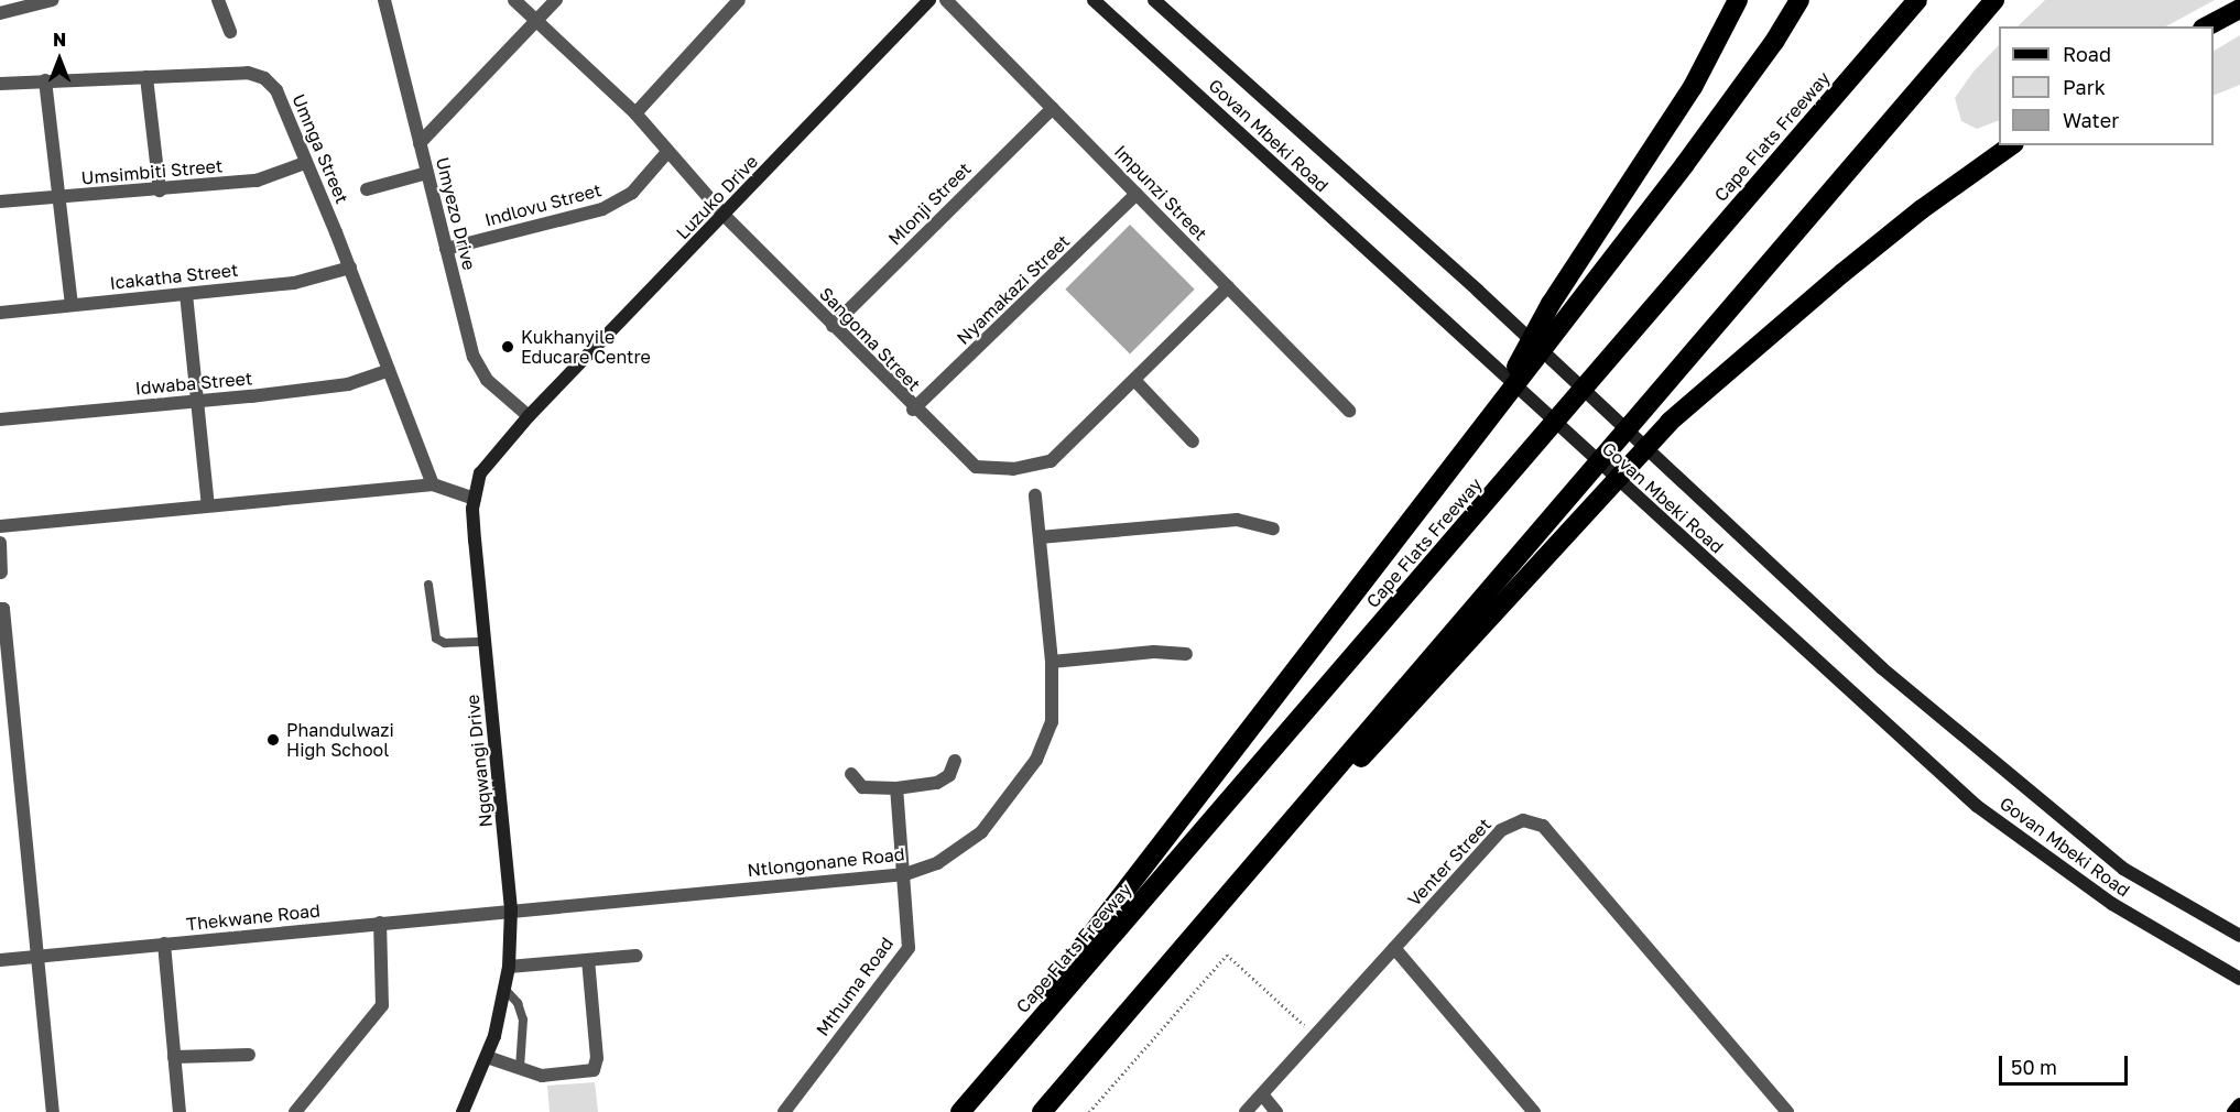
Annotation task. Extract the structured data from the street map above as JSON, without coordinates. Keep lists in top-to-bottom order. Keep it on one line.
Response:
{"streets":{"highway":["Cape Flats Freeway"],"main road":["Govan Mbeki Road","Luzuko Drive","Ngqwangi Drive"],"street":["Umnga Street","Umsimbiti Street","Impunzi Street","Mlonji Street","Indlovu Street","Umyezo Drive","Icakatha Street","Nyamakazi Street","Sangoma Street","Idwaba Street","Ntlongonane Road","Venter Street","Thekwane Road","Mthuma Road"]},"crossings":[["Umnga Street","Umsimbiti Street"],["Umnga Street","Icakatha Street"],["Umnga Street","Idwaba Street"],["Impunzi Street","Mlonji Street"],["Impunzi Street","Nyamakazi Street"],["Impunzi Street","Sangoma Street"],["Luzuko Drive","Umyezo Drive"],["Luzuko Drive","Sangoma Street"],["Luzuko Drive","Ngqwangi Drive"],["Mlonji Street","Sangoma Street"],["Indlovu Street","Umyezo Drive"],["Indlovu Street","Sangoma Street"],["Umyezo Drive","Ngqwangi Drive"],["Nyamakazi Street","Sangoma Street"],["Ngqwangi Drive","Ntlongonane Road"],["Ngqwangi Drive","Thekwane Road"],["Ntlongonane Road","Thekwane Road"],["Ntlongonane Road","Mthuma Road"]],"places":["Kukhanyile Educare Centre","Phandulwazi High School"],"legend":["Road","Park","Water"],"scale_bar":"50 m","north":"top"}
